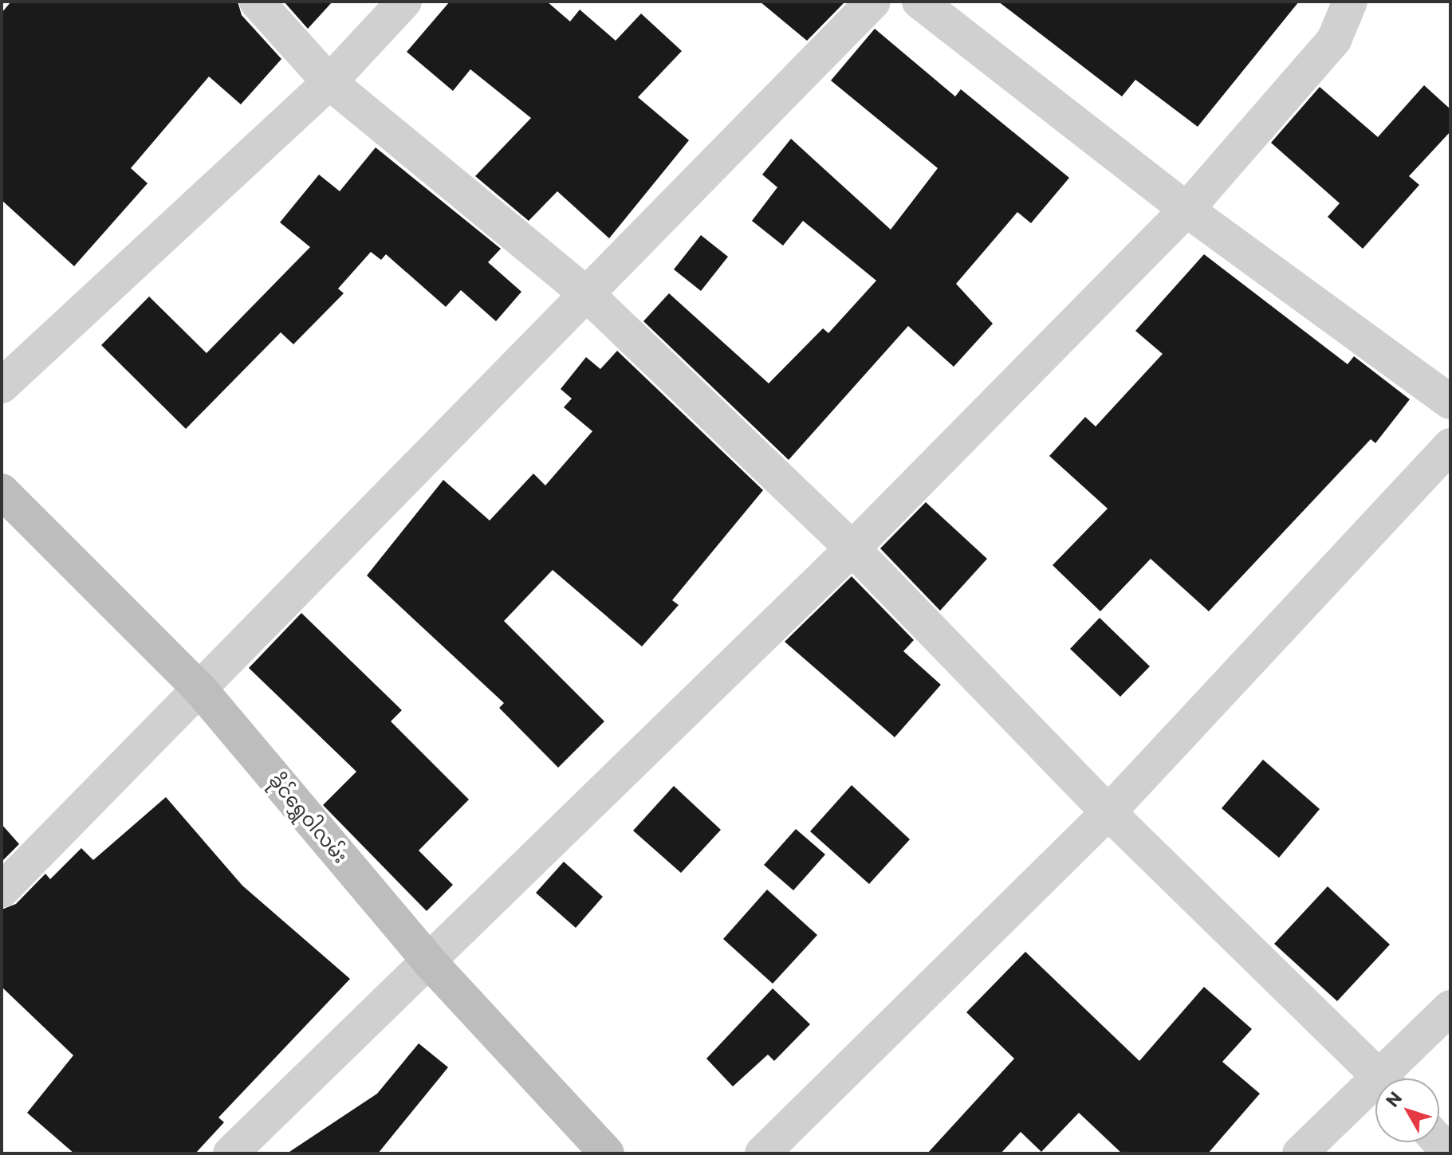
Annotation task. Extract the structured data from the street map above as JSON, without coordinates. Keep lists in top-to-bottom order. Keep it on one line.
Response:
{"streets":{"street":["ခိုင်ရွှေဝါလမ်း"]},"north":"top left"}
